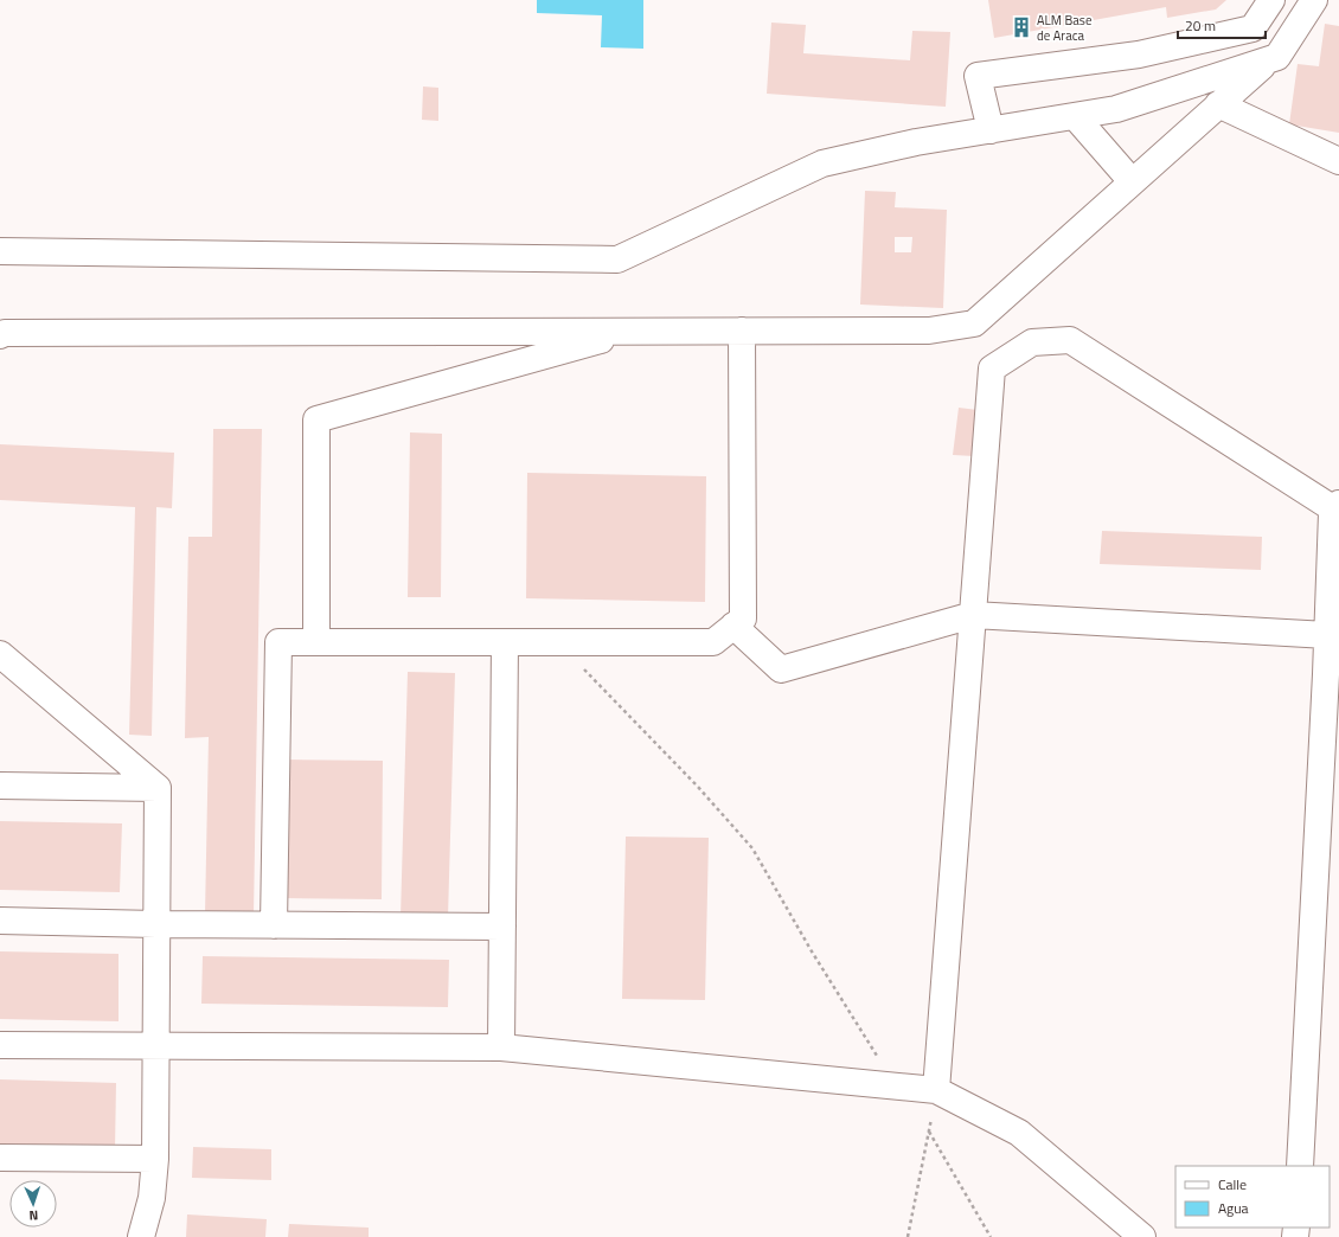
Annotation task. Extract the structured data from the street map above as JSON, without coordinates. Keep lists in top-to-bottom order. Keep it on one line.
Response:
{"places":{"building":["ALM Base de Araca"]},"legend":["Calle","Agua"],"scale_bar":"20 m","north":"bottom"}
